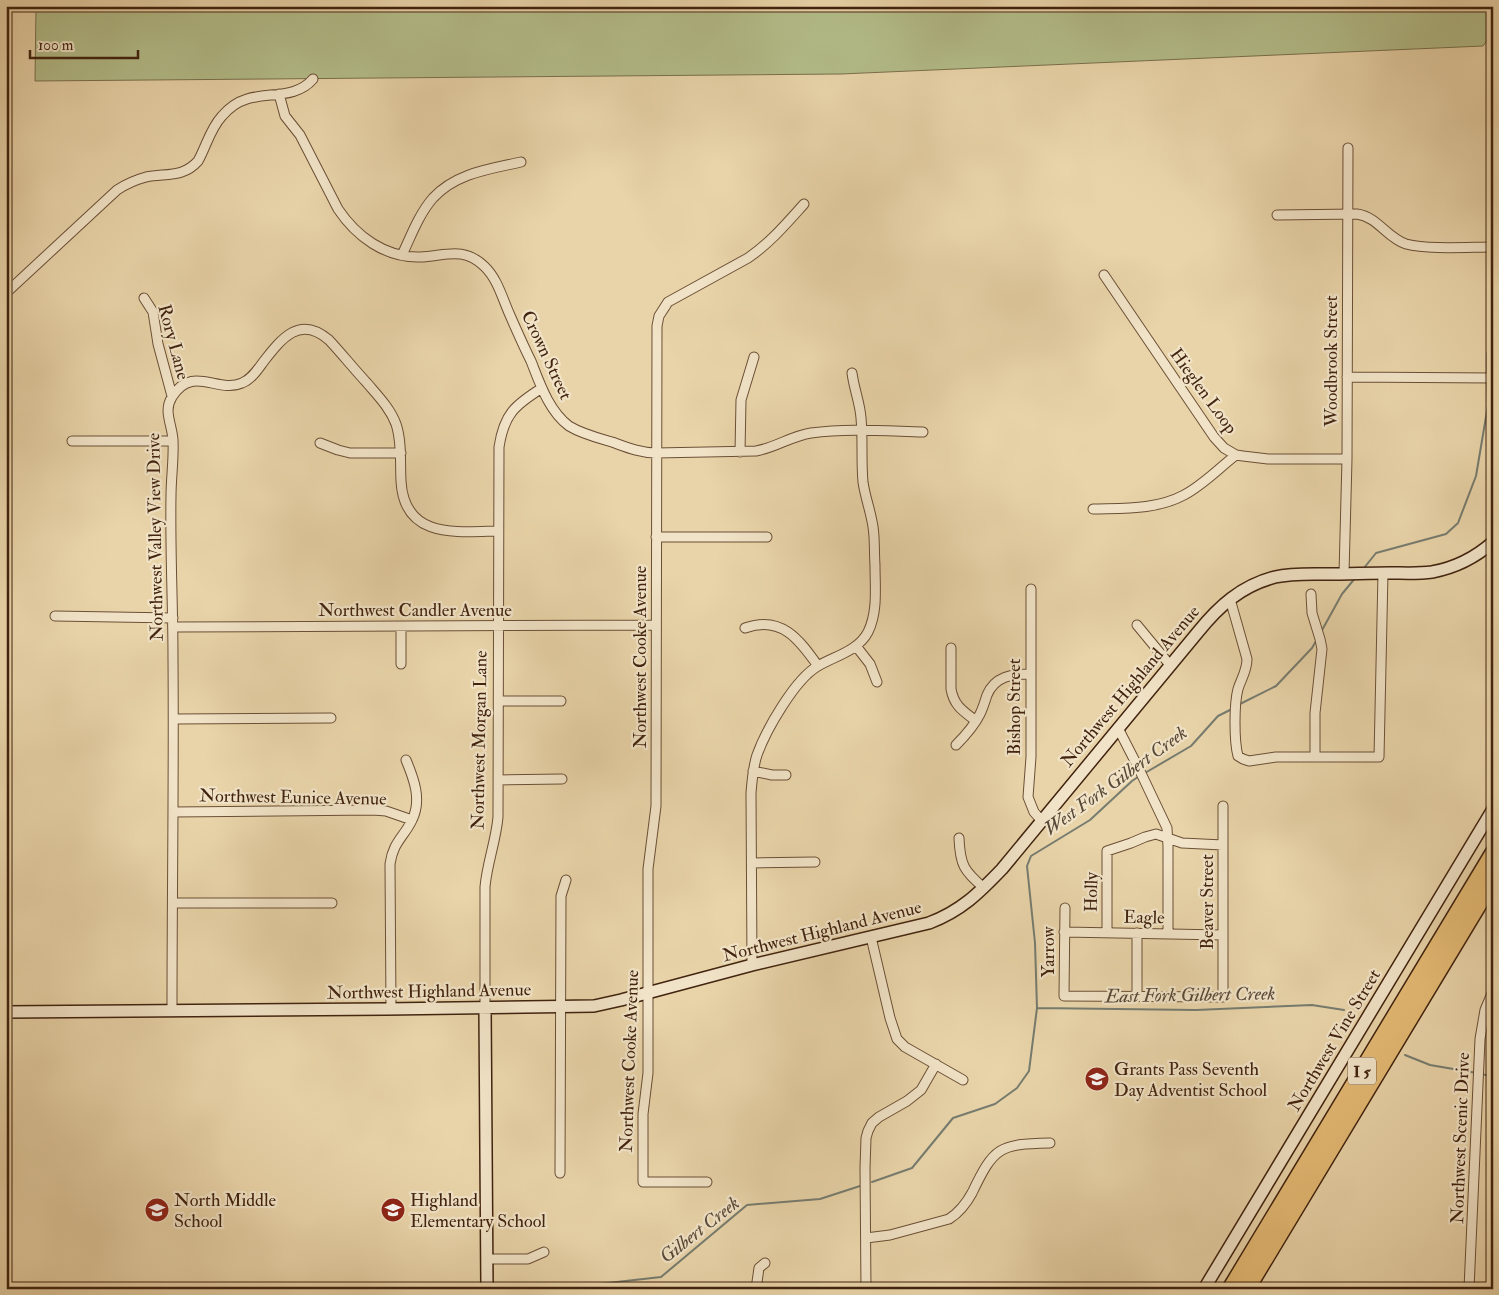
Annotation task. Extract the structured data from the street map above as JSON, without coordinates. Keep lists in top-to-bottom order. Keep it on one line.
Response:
{"streets":{"highway":["I 5"],"main road":["Northwest Highland Avenue","Northwest Morgan Lane","Northwest Vine Street"],"street":["Rory Lane","Crown Street","Woodbrook Street","Hieglen Loop","Northwest Valley View Drive","Northwest Candler Avenue","Northwest Cooke Avenue","Bishop Street","Northwest Eunice Avenue","Holly","Beaver Street","Eagle","Yarrow","Northwest Scenic Drive"]},"crossings":[["Rory Lane","Northwest Valley View Drive"],["Crown Street","Northwest Cooke Avenue"],["Crown Street","Northwest Morgan Lane"],["Woodbrook Street","Hieglen Loop"],["Woodbrook Street","Northwest Highland Avenue"],["Northwest Valley View Drive","Northwest Candler Avenue"],["Northwest Valley View Drive","Northwest Highland Avenue"],["Northwest Valley View Drive","Northwest Eunice Avenue"],["Northwest Candler Avenue","Northwest Cooke Avenue"],["Northwest Candler Avenue","Northwest Morgan Lane"],["Northwest Cooke Avenue","Northwest Highland Avenue"],["Northwest Highland Avenue","Bishop Street"],["Northwest Highland Avenue","Northwest Morgan Lane"],["Holly","Eagle"],["Beaver Street","Eagle"],["Beaver Street","Yarrow"],["Eagle","Yarrow"]],"water":["West Fork Gilbert Creek","East Fork Gilbert Creek","Gilbert Creek"],"places":{"school or university":["Grants Pass Seventh Day Adventist School","North Middle School","Highland Elementary School"]},"scale_bar":"100 m"}
